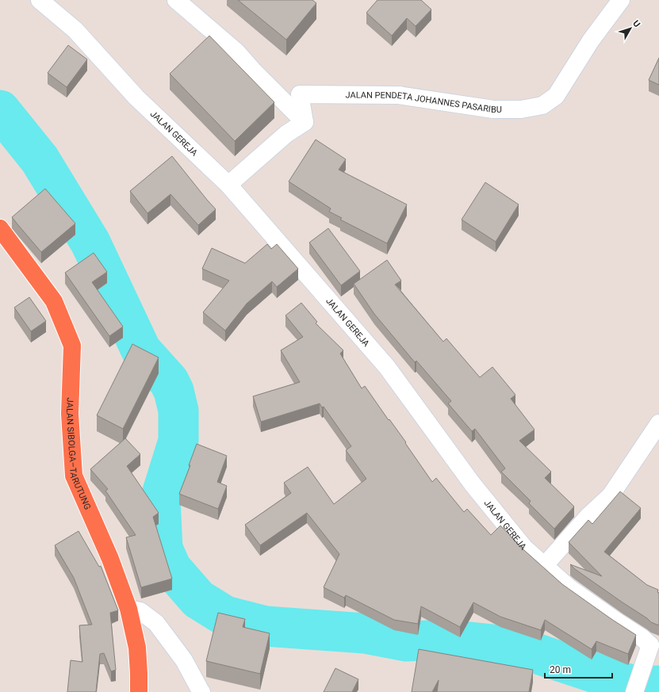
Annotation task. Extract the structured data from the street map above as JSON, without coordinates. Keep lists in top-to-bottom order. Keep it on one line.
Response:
{"streets":{"highway":["JALAN SIBOLGA–TARUTUNG"],"street":["JALAN PENDETA JOHANNES PASARIBU","JALAN GEREJA"]},"scale_bar":"20 m","north":"top right"}
